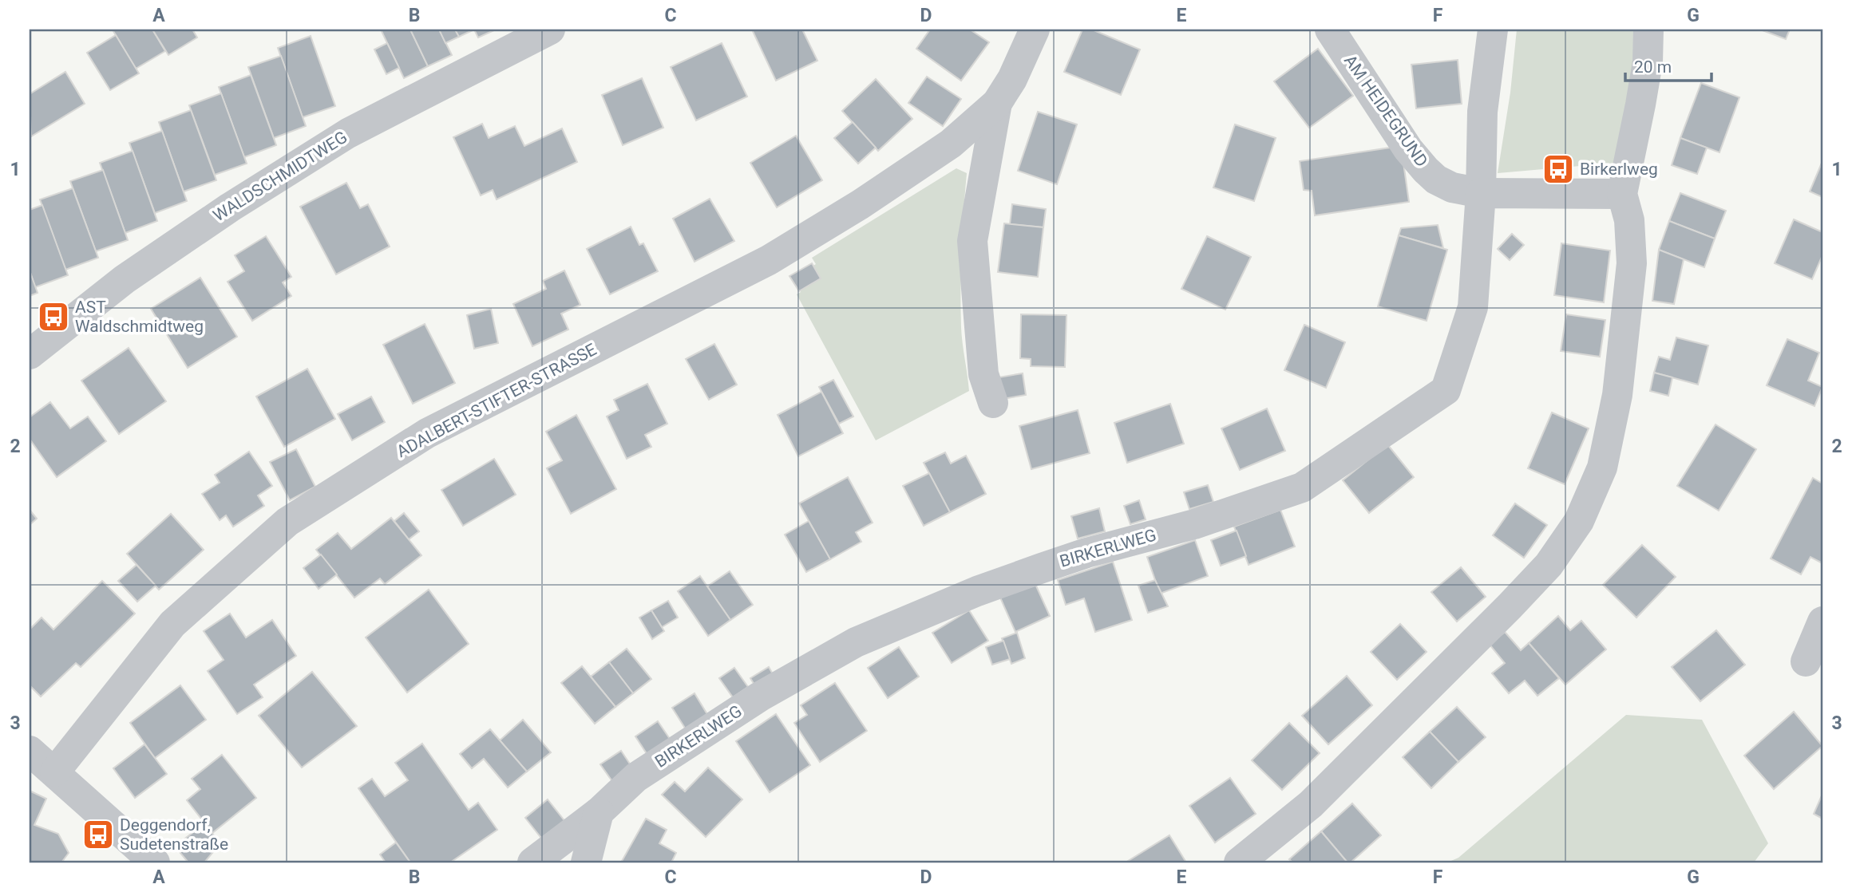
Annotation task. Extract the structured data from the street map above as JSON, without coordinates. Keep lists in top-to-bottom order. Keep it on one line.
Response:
{"streets":{"street":["AM HEIDEGRUND","WALDSCHMIDTWEG","ADALBERT-STIFTER-STRASSE","BIRKERLWEG"]},"crossings":[["AM HEIDEGRUND","BIRKERLWEG"]],"places":{"bus stop":["Birkerlweg","AST Waldschmidtweg","Deggendorf, Sudetenstraße"]},"scale_bar":"20 m","grid":{"columns":["A","B","C","D","E","F","G"],"rows":["1","2","3"]}}
